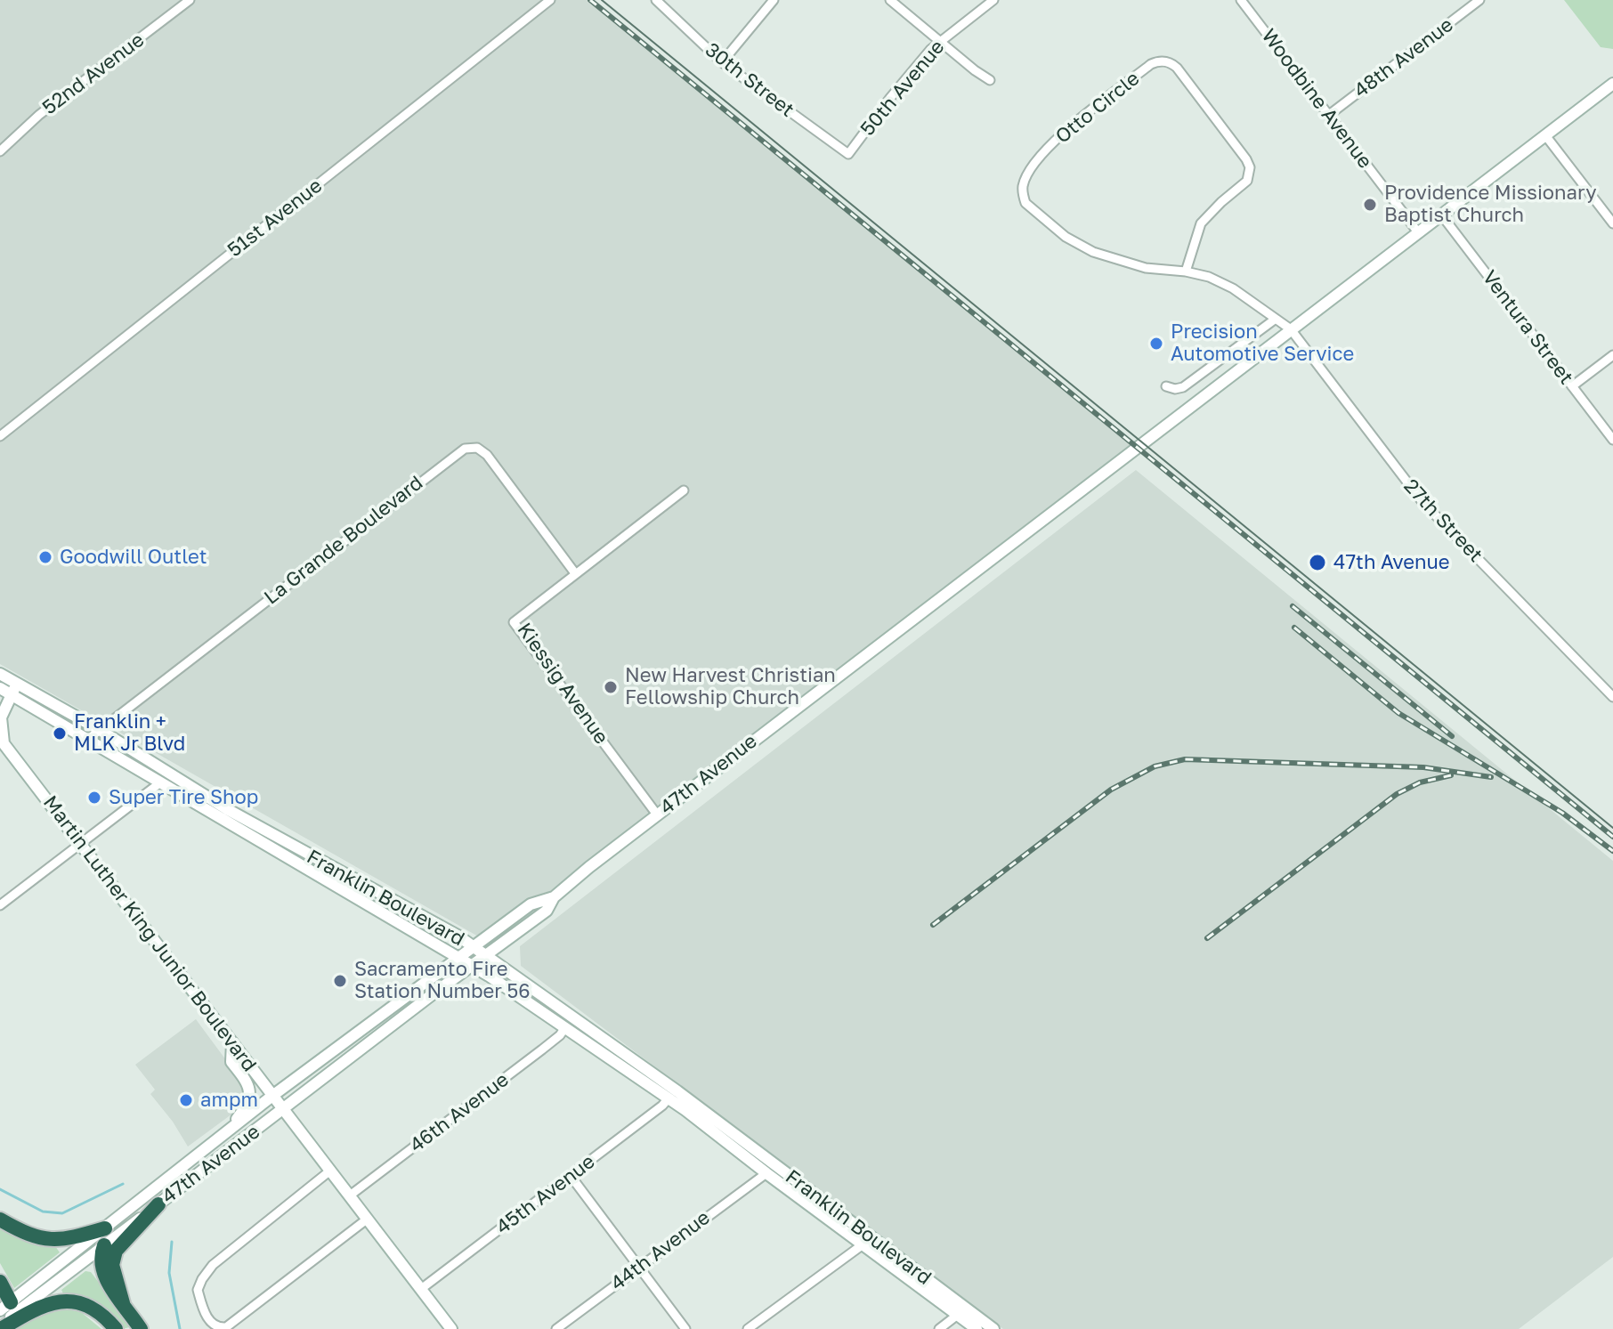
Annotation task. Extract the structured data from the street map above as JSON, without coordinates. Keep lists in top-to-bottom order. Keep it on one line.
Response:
{"streets":{"main road":["47th Avenue","Franklin Boulevard","Martin Luther King Junior Boulevard"],"street":["48th Avenue","52nd Avenue","30th Street","50th Avenue","Woodbine Avenue","Otto Circle","51st Avenue","Ventura Street","27th Street","La Grande Boulevard","Kiessig Avenue","46th Avenue","45th Avenue","44th Avenue"]},"crossings":[["48th Avenue","Woodbine Avenue"],["30th Street","50th Avenue"],["Woodbine Avenue","47th Avenue"],["Otto Circle","27th Street"],["Otto Circle","47th Avenue"],["Ventura Street","47th Avenue"],["27th Street","47th Avenue"],["La Grande Boulevard","Kiessig Avenue"],["La Grande Boulevard","Franklin Boulevard"],["Kiessig Avenue","47th Avenue"],["47th Avenue","Franklin Boulevard"],["47th Avenue","Martin Luther King Junior Boulevard"],["Franklin Boulevard","Martin Luther King Junior Boulevard"],["Franklin Boulevard","46th Avenue"],["Franklin Boulevard","45th Avenue"],["Franklin Boulevard","44th Avenue"],["Martin Luther King Junior Boulevard","46th Avenue"],["Martin Luther King Junior Boulevard","45th Avenue"]],"places":["Providence Missionary Baptist Church","Precision Automotive Service","Goodwill Outlet","47th Avenue","New Harvest Christian Fellowship Church","Franklin + MLK Jr Blvd","Super Tire Shop","Sacramento Fire Station Number 56","ampm"]}
